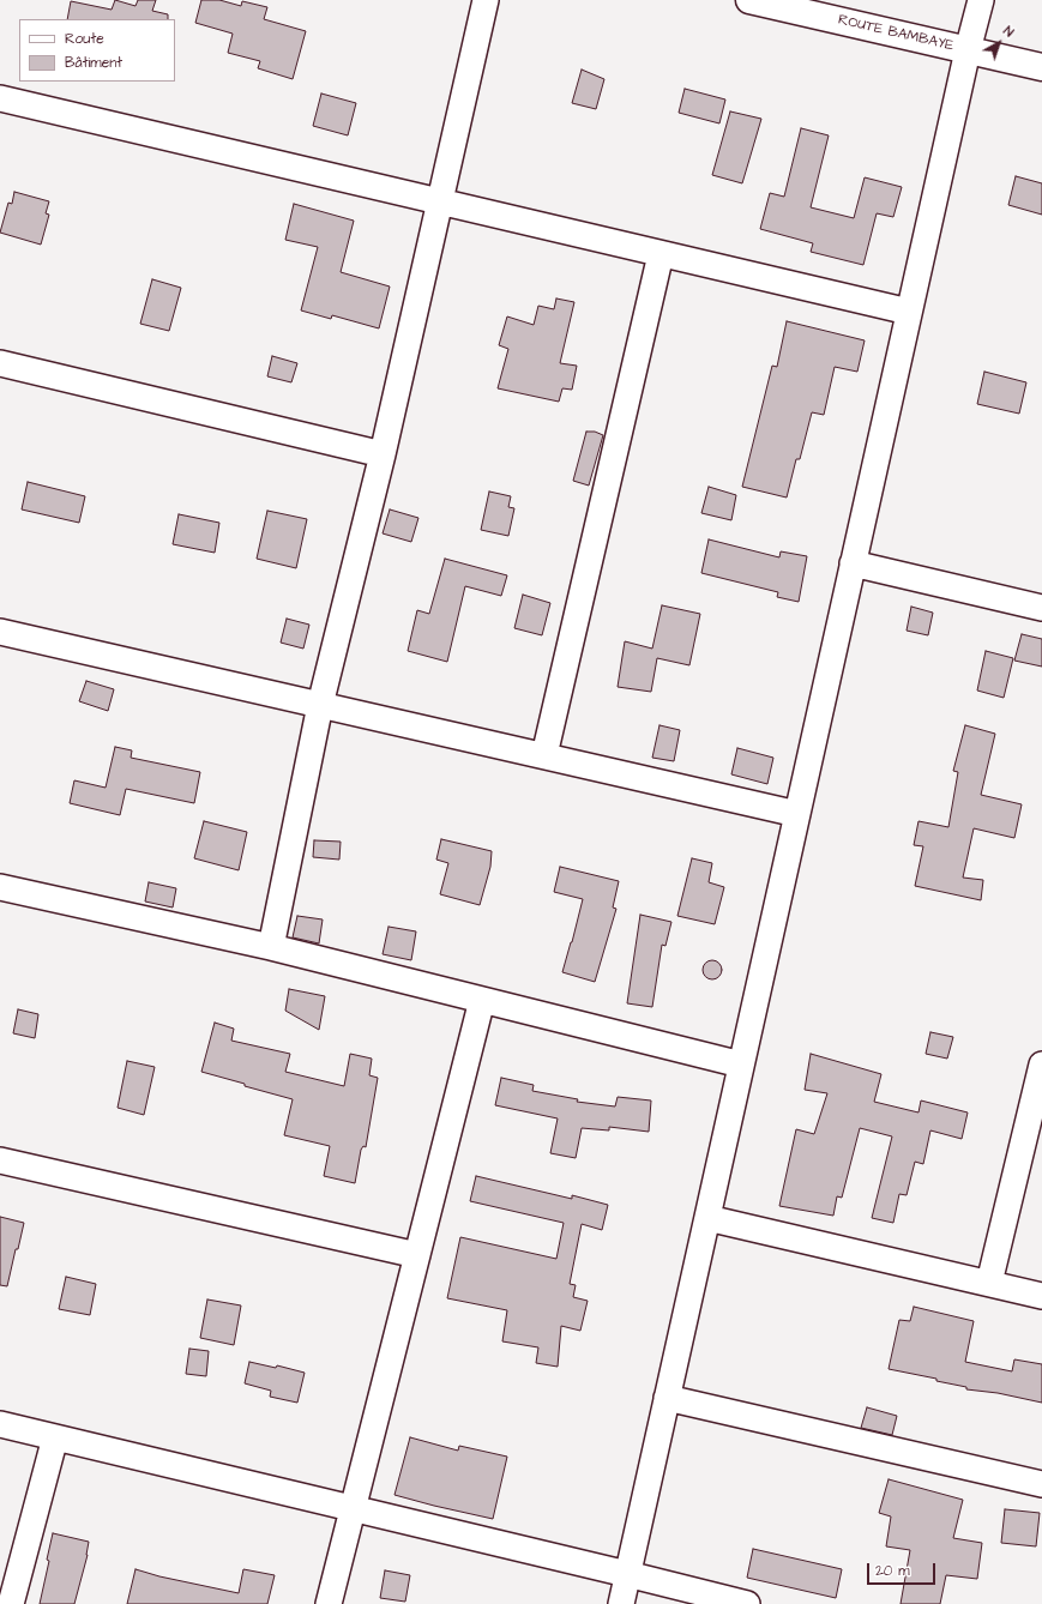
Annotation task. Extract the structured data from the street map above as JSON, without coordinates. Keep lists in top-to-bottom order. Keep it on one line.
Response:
{"streets":{"street":["ROUTE BAMBAYE"]},"legend":["Route","Bâtiment"],"scale_bar":"20 m","north":"top right"}
